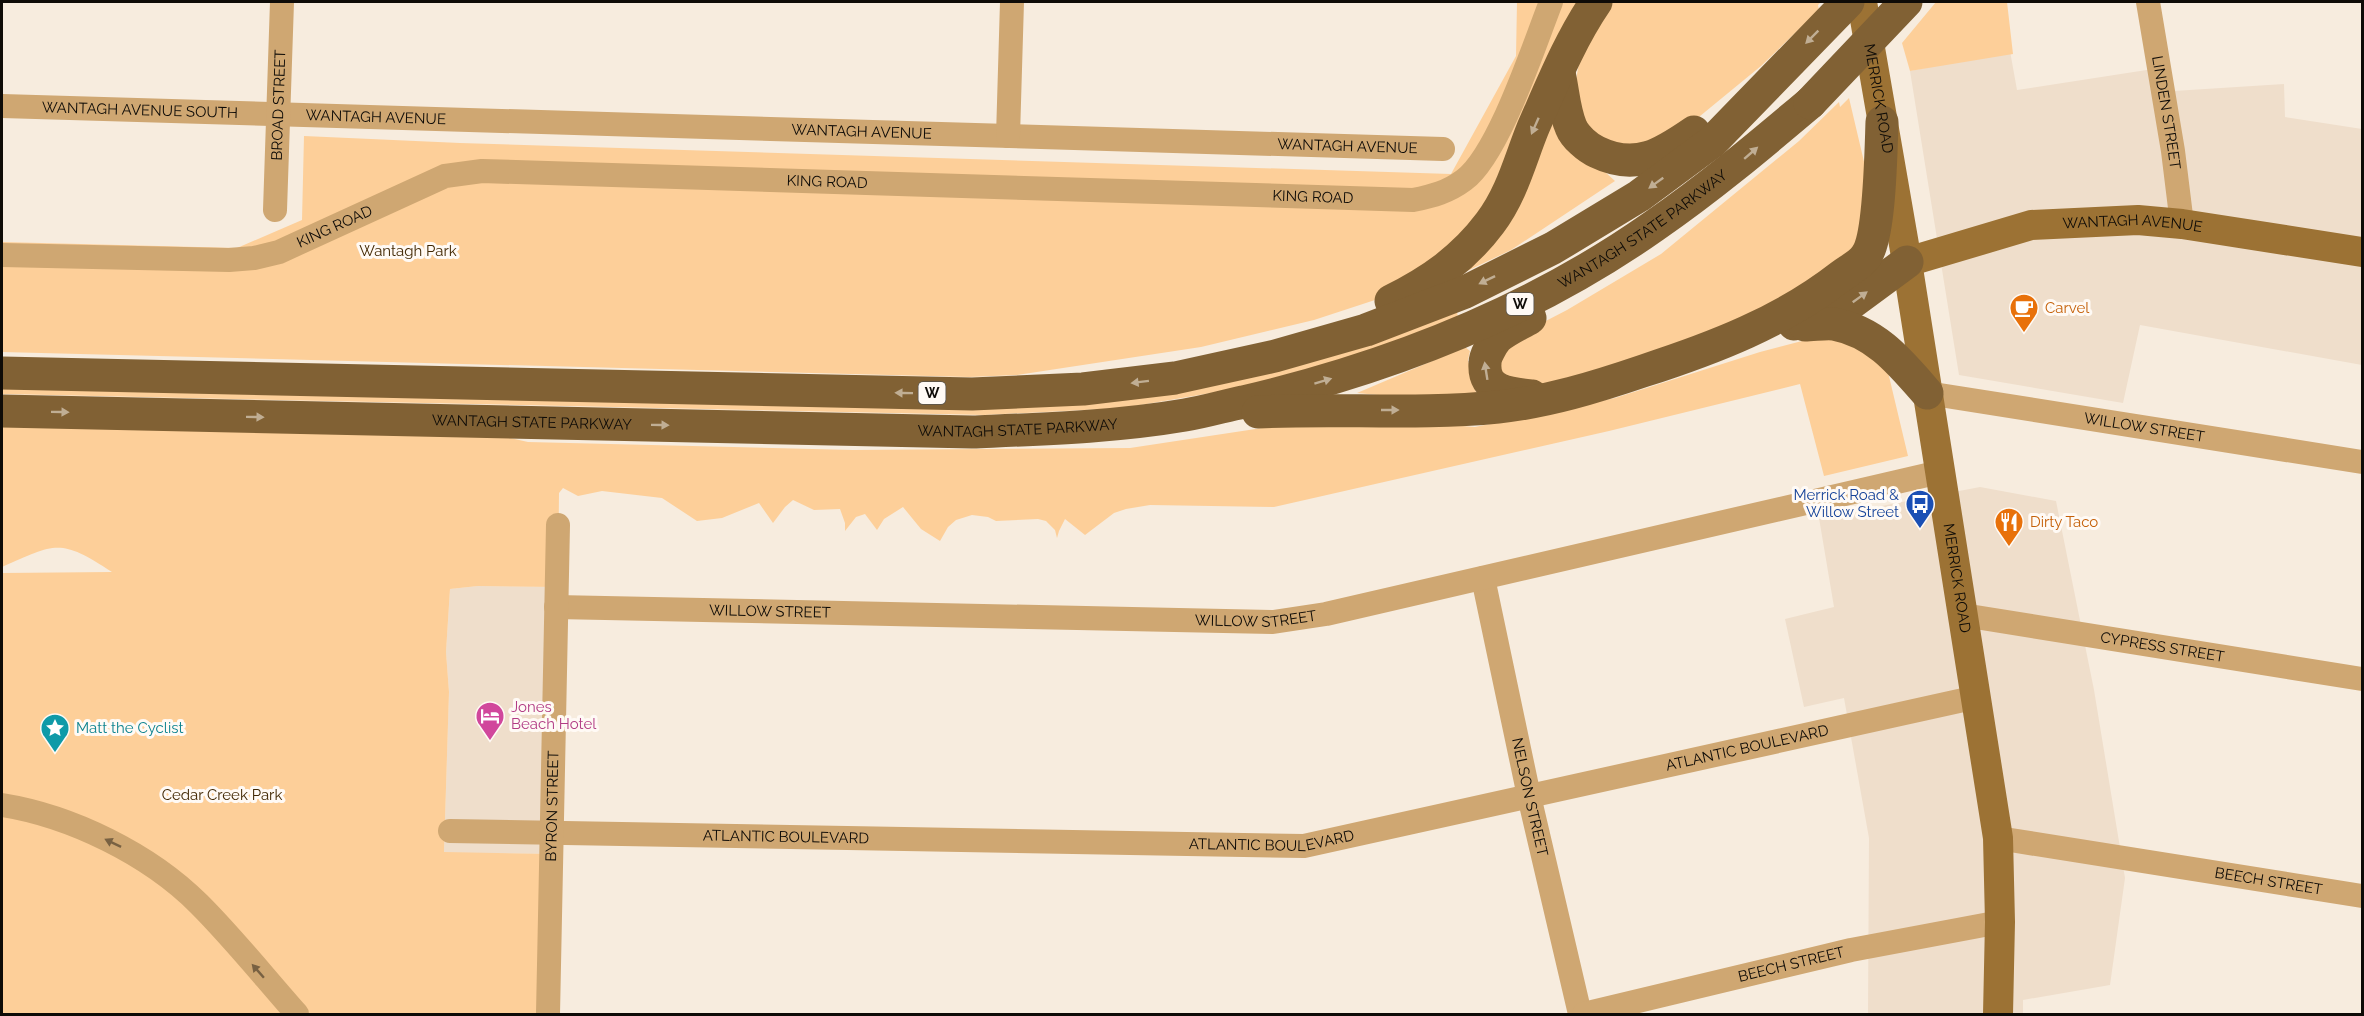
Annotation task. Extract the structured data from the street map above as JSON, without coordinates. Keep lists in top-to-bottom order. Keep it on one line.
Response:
{"streets":{"highway":["WANTAGH STATE PARKWAY","W"],"main road":["MERRICK ROAD","WANTAGH AVENUE"],"street":["BROAD STREET","WANTAGH AVENUE SOUTH","LINDEN STREET","KING ROAD","WILLOW STREET","CYPRESS STREET","ATLANTIC BOULEVARD","NELSON STREET","BYRON STREET","BEECH STREET"]},"crossings":[["MERRICK ROAD","WANTAGH AVENUE"],["MERRICK ROAD","WILLOW STREET"],["MERRICK ROAD","CYPRESS STREET"],["MERRICK ROAD","ATLANTIC BOULEVARD"],["MERRICK ROAD","BEECH STREET"],["BROAD STREET","WANTAGH AVENUE SOUTH"],["BROAD STREET","WANTAGH AVENUE"],["WANTAGH AVENUE SOUTH","WANTAGH AVENUE"],["LINDEN STREET","WANTAGH AVENUE"],["WILLOW STREET","NELSON STREET"],["WILLOW STREET","BYRON STREET"],["ATLANTIC BOULEVARD","NELSON STREET"],["ATLANTIC BOULEVARD","BYRON STREET"],["NELSON STREET","BEECH STREET"]],"parks":["Wantagh Park","Cedar Creek Park"],"places":{"cafe":["Carvel"],"bus stop":["Merrick Road & Willow Street"],"restaurant":["Dirty Taco"],"hotel":["Jones Beach Hotel"],"place":["Matt the Cyclist"]}}
